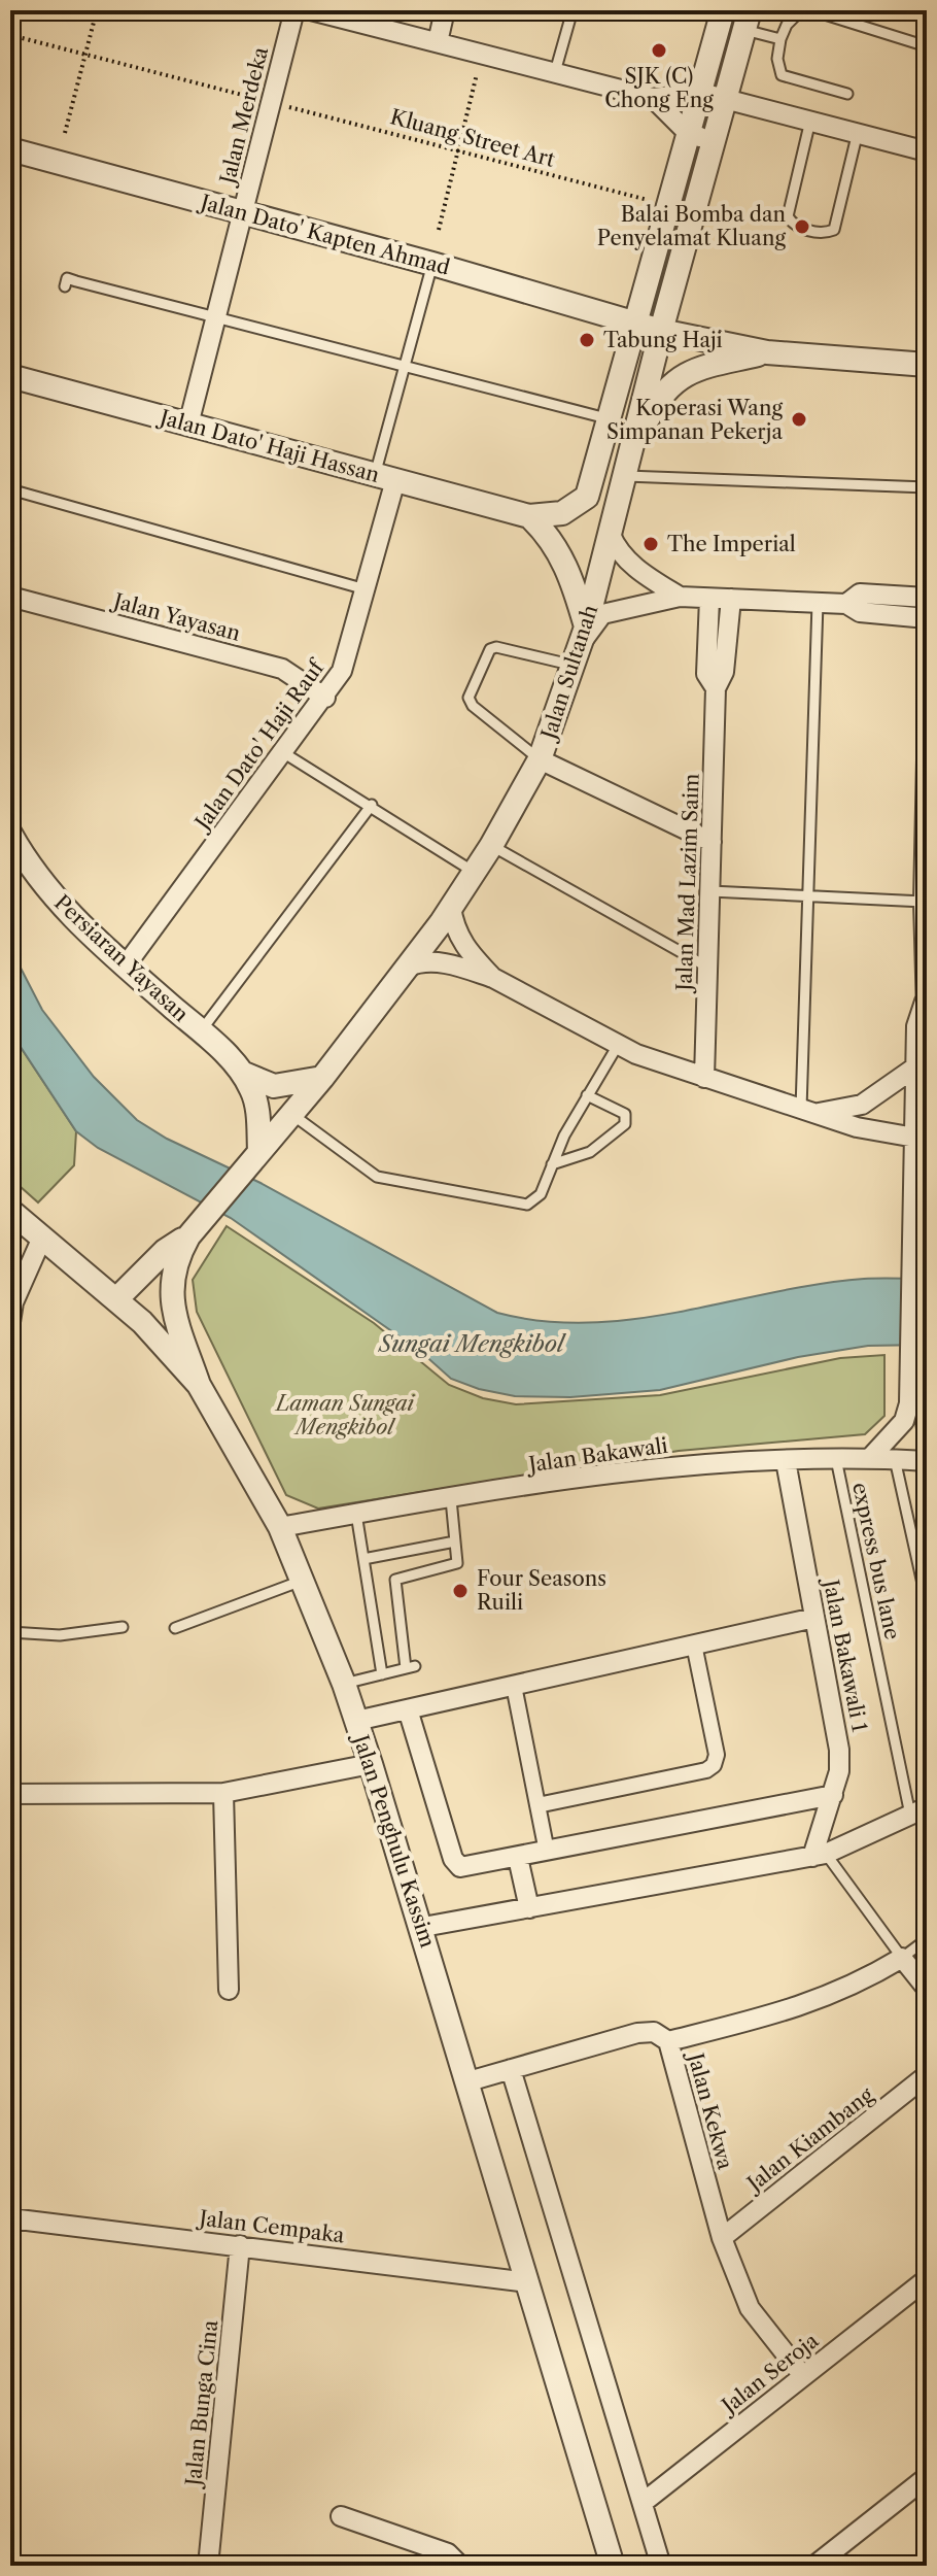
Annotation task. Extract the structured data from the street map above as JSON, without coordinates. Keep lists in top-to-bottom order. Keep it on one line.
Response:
{"streets":{"street":["Jalan Merdeka","Jalan Dato' Kapten Ahmad","Jalan Dato' Haji Hassan","Jalan Yayasan","Jalan Sultanah","Jalan Dato' Haji Rauf","Jalan Mad Lazim Saim","Persiaran Yayasan","Jalan Bakawali","Jalan Bakawali 1","Jalan Penghulu Kassim","Jalan Kekwa","Jalan Kiambang","Jalan Cempaka","Jalan Seroja","Jalan Bunga Cina"],"lane":["express bus lane"],"path":["Kluang Street Art"]},"crossings":[["Jalan Merdeka","Jalan Dato' Kapten Ahmad"],["Jalan Merdeka","Jalan Dato' Haji Hassan"],["Jalan Dato' Kapten Ahmad","Jalan Sultanah"],["Jalan Dato' Haji Hassan","Jalan Dato' Haji Rauf"],["Jalan Yayasan","Jalan Dato' Haji Rauf"],["Jalan Sultanah","Persiaran Yayasan"],["Jalan Sultanah","Jalan Penghulu Kassim"],["Jalan Dato' Haji Rauf","Persiaran Yayasan"],["Jalan Bakawali","express bus lane"],["Jalan Bakawali","Jalan Bakawali 1"],["Jalan Bakawali","Jalan Penghulu Kassim"],["Jalan Penghulu Kassim","Jalan Kekwa"],["Jalan Penghulu Kassim","Jalan Cempaka"],["Jalan Kekwa","Jalan Kiambang"],["Jalan Kekwa","Jalan Seroja"],["Jalan Cempaka","Jalan Bunga Cina"]],"water":["Sungai Mengkibol"],"parks":["Laman Sungai Mengkibol"],"places":["SJK (C) Chong Eng","Balai Bomba dan Penyelamat Kluang","Tabung Haji","Koperasi Wang Simpanan Pekerja","The Imperial","Four Seasons Ruili"]}
